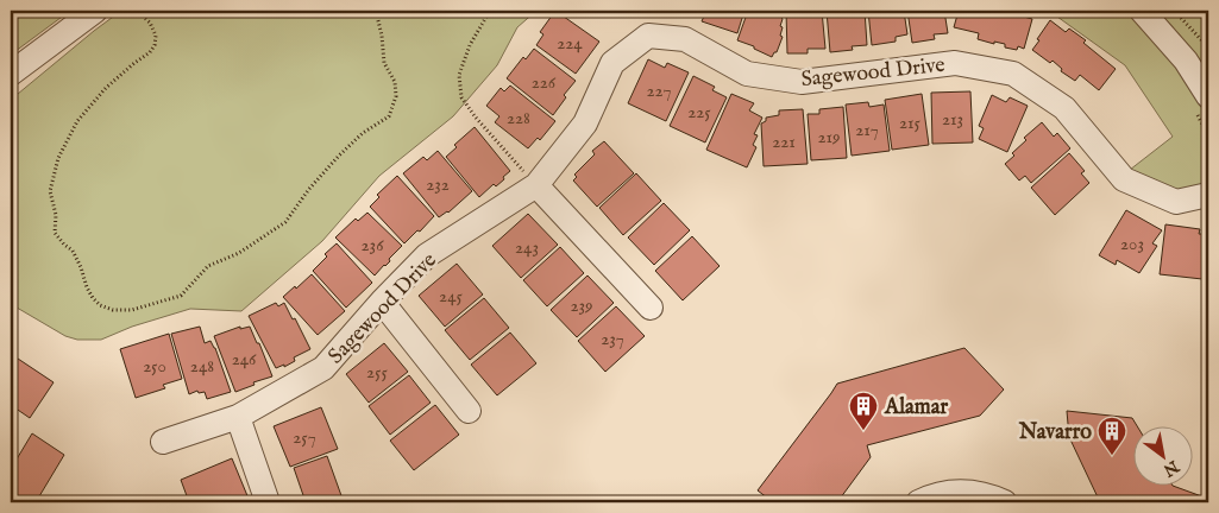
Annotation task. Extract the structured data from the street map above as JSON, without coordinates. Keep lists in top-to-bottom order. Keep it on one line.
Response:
{"streets":{"street":["Sagewood Drive"]},"places":{"building":["Alamar","Navarro"]},"house_numbers":["224","226","227","225","228","213","215","217","219","221","232","203","236","243","245","239","237","246","250","248","255","257"],"north":"bottom right"}
